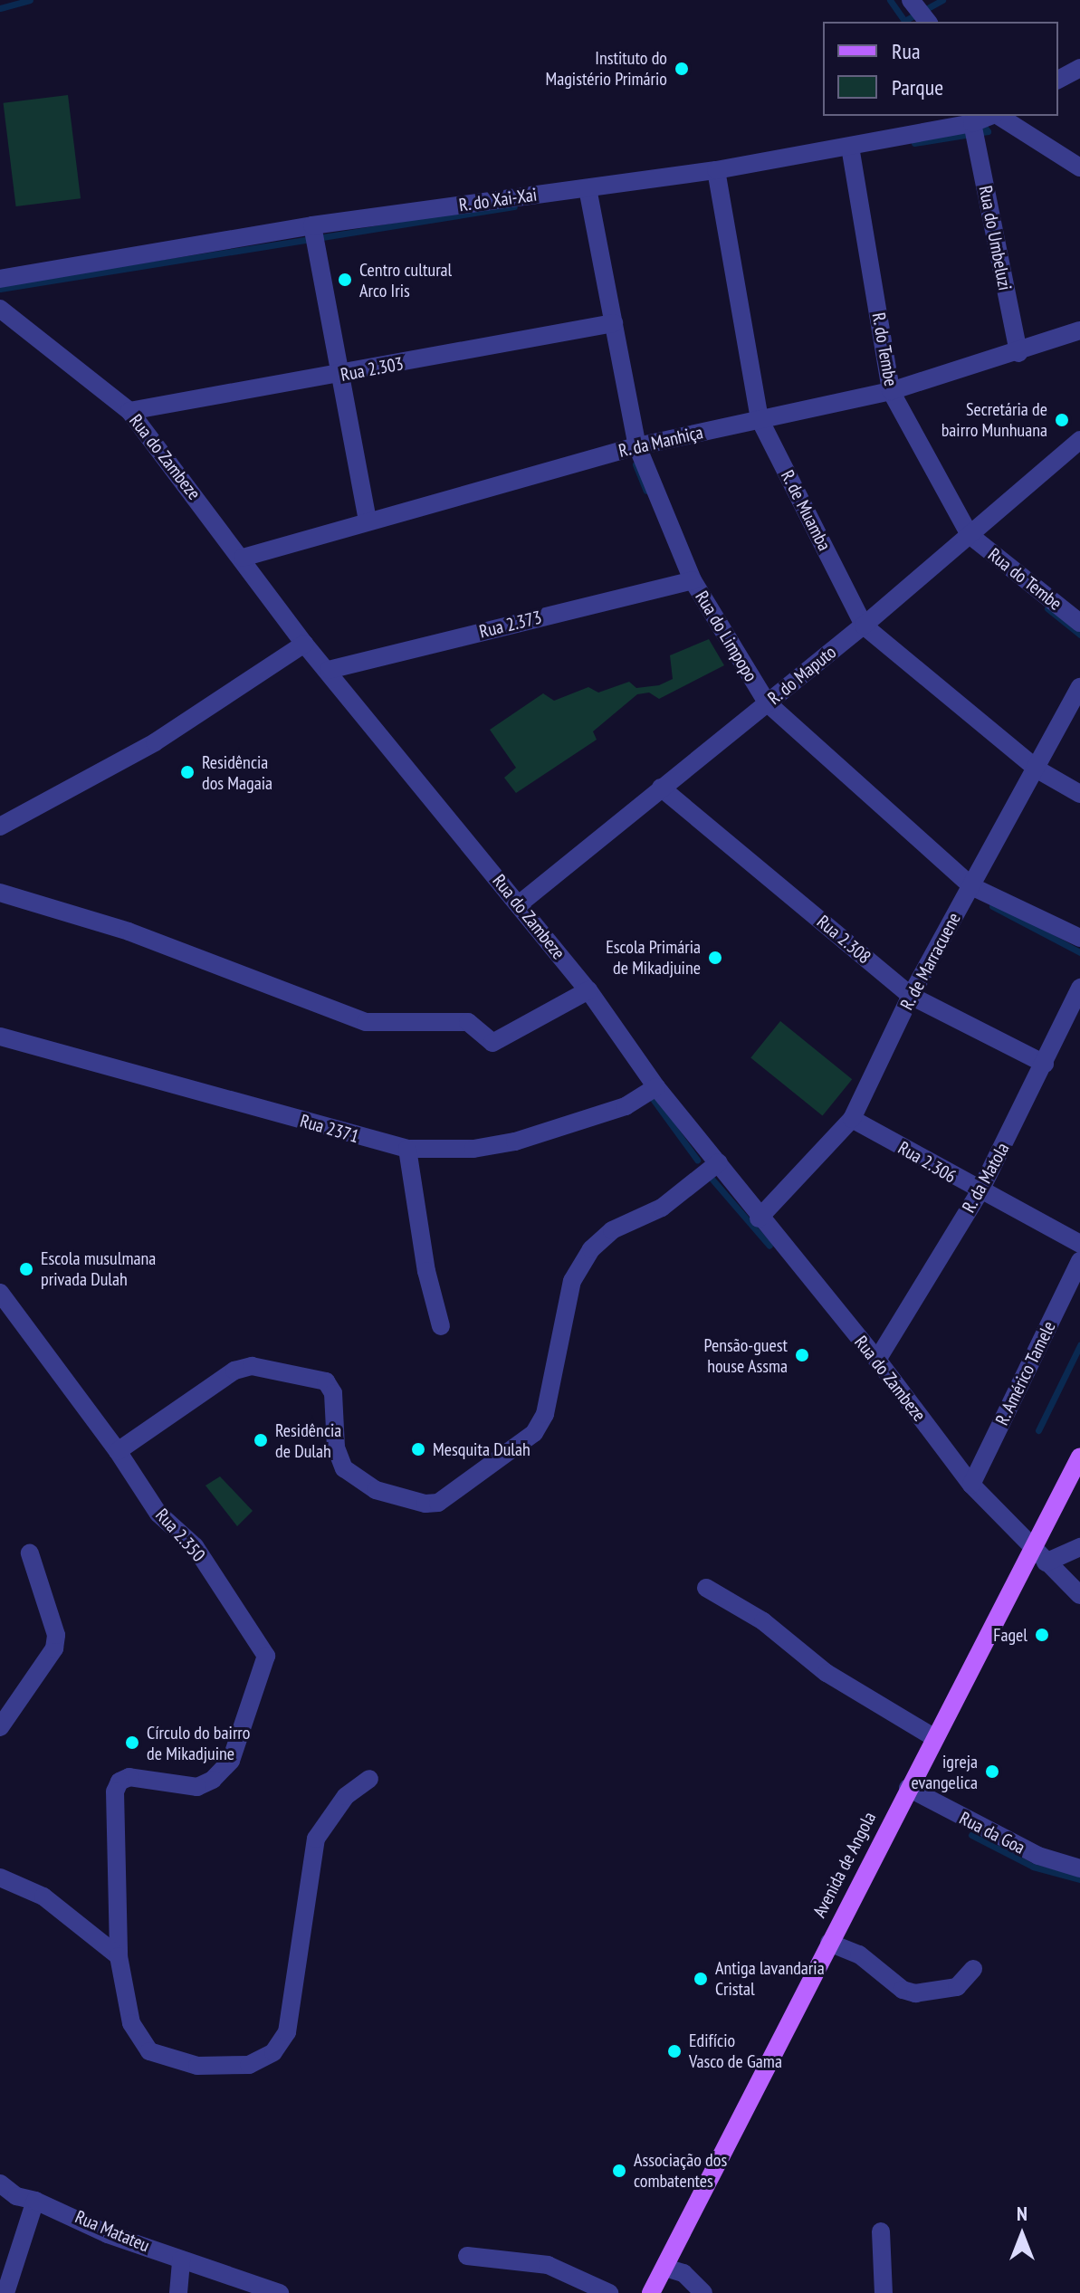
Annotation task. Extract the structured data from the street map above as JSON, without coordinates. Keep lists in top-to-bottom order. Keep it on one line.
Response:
{"streets":{"main road":["Avenida de Angola"],"street":["R. do Xai-Xai","Rua do Umbeluzi","R. do Tembe","Rua 2.303","R. da Manhiça","Rua do Zambeze","R. de Muamba","Rua do Tembe","Rua 2.373","Rua do Limpopo","R. do Maputo","Rua 2.308","R. de Marracuene","Rua 2371","Rua 2.306","R. da Matola","R. Américo Tamele","Rua 2.350","Rua da Goa","Rua Matateu"]},"crossings":[["R. do Xai-Xai","Rua do Umbeluzi"],["R. do Xai-Xai","R. do Tembe"],["R. do Xai-Xai","R. de Muamba"],["R. do Xai-Xai","Rua do Limpopo"],["Rua do Umbeluzi","R. da Manhiça"],["R. do Tembe","R. da Manhiça"],["R. do Tembe","Rua do Tembe"],["R. do Tembe","R. do Maputo"],["Rua 2.303","Rua do Zambeze"],["Rua 2.303","Rua do Limpopo"],["R. da Manhiça","Rua do Zambeze"],["R. da Manhiça","R. de Muamba"],["R. da Manhiça","Rua do Limpopo"],["Rua do Zambeze","Rua 2.373"],["Rua do Zambeze","R. do Maputo"],["Rua do Zambeze","R. de Marracuene"],["Rua do Zambeze","Rua 2371"],["Rua do Zambeze","R. da Matola"],["Rua do Zambeze","R. Américo Tamele"],["Rua do Zambeze","Avenida de Angola"],["R. de Muamba","R. do Maputo"],["R. de Muamba","R. de Marracuene"],["Rua do Tembe","R. do Maputo"],["Rua 2.373","Rua do Limpopo"],["Rua do Limpopo","R. do Maputo"],["Rua do Limpopo","R. de Marracuene"],["R. do Maputo","Rua 2.308"],["Rua 2.308","R. de Marracuene"],["Rua 2.308","R. da Matola"],["R. de Marracuene","Rua 2.306"],["Rua 2.306","R. da Matola"],["Rua da Goa","Avenida de Angola"]],"places":["Instituto do Magistério Primário","Centro cultural Arco Iris","Secretária de bairro Munhuana","Residência dos Magaia","Escola Primária de Mikadjuine","Escola musulmana privada Dulah","Pensão-guest house Assma","Residência de Dulah","Mesquita Dulah","Fagel","Círculo do bairro de Mikadjuine","igreja evangelica","Antiga lavandaria Cristal","Edifício Vasco de Gama","Associação dos combatentes"],"legend":["Rua","Parque"],"north":"top"}
